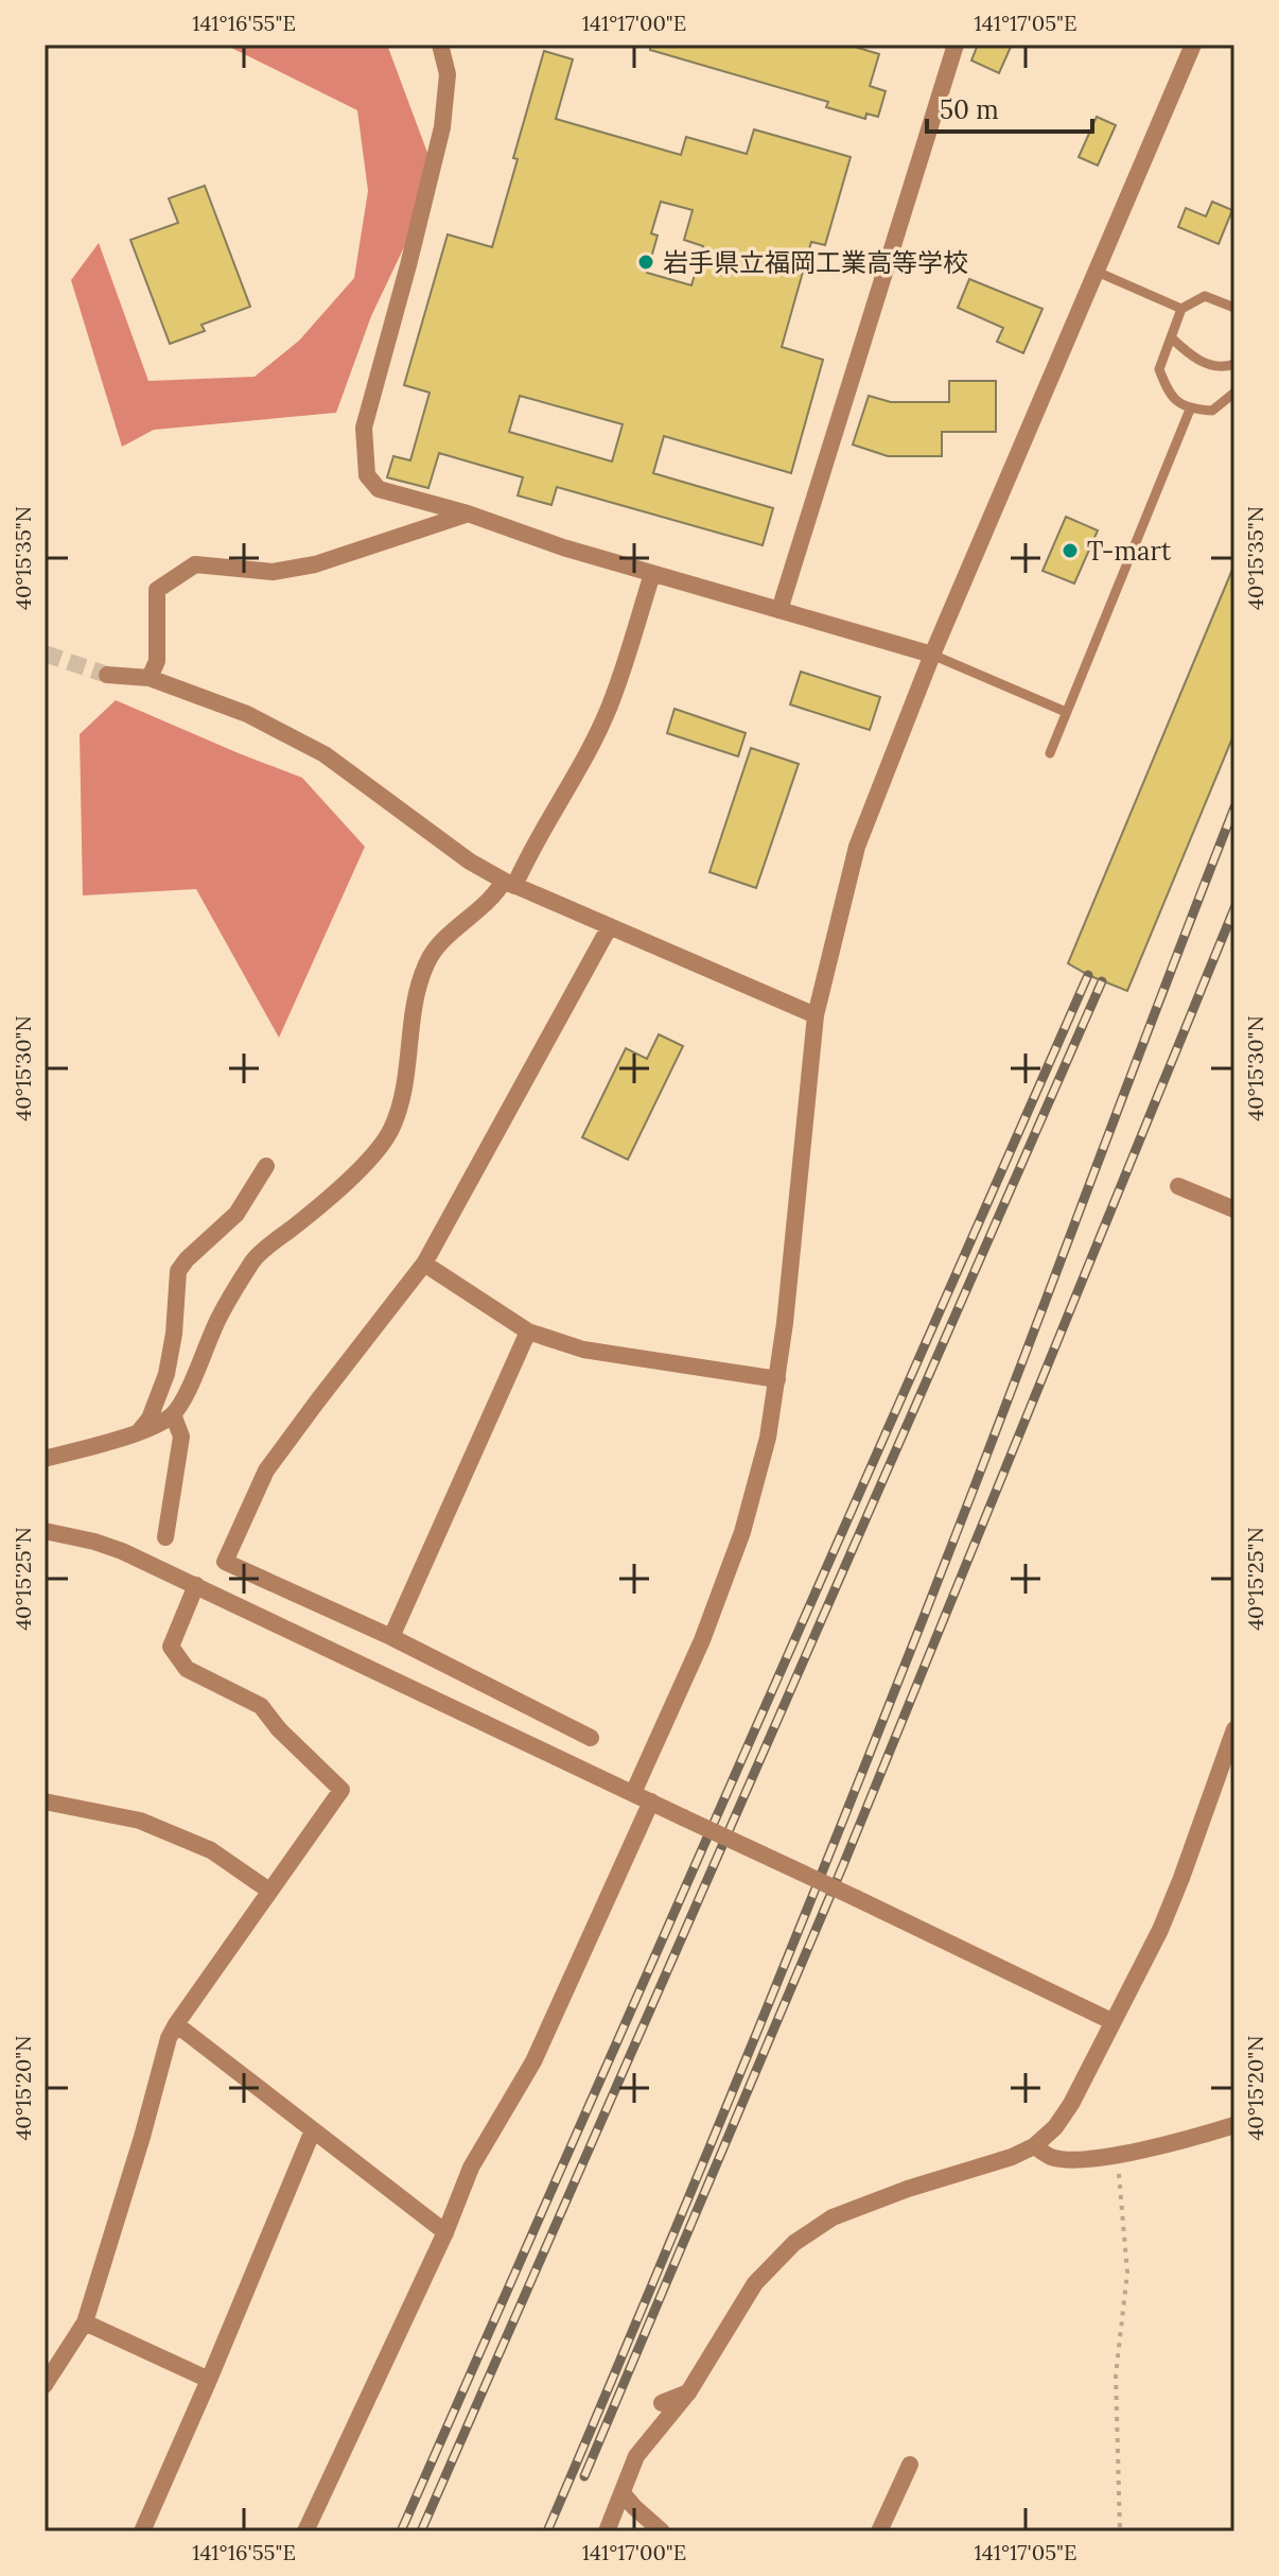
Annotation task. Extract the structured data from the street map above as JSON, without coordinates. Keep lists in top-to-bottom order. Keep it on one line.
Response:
{"places":["岩手県立福岡工業高等学校","T-mart"],"scale_bar":"50 m","coordinates":["141°16'55\"E","141°17'00\"E","141°17'05\"E","40°15'35\"N","40°15'30\"N","40°15'25\"N","40°15'20\"N"]}
